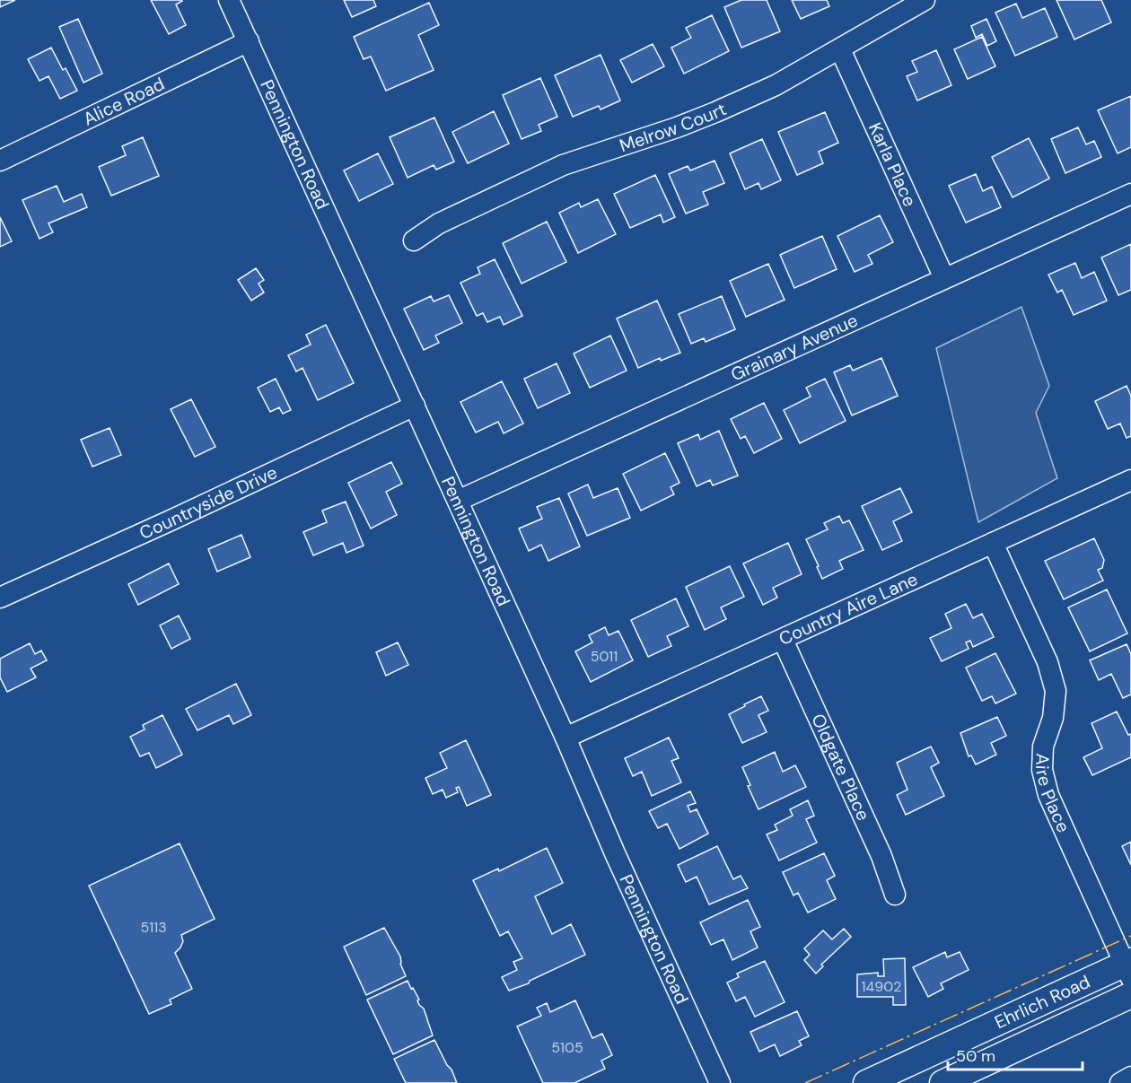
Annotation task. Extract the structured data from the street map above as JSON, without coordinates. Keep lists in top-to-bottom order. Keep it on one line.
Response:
{"streets":{"main road":["Ehrlich Road"],"street":["Alice Road","Melrow Court","Pennington Road","Karla Place","Grainary Avenue","Countryside Drive","Country Aire Lane","Oldgate Place","Aire Place"]},"crossings":[["Alice Road","Pennington Road"],["Melrow Court","Karla Place"],["Pennington Road","Grainary Avenue"],["Pennington Road","Countryside Drive"],["Pennington Road","Country Aire Lane"],["Karla Place","Grainary Avenue"],["Country Aire Lane","Oldgate Place"],["Country Aire Lane","Aire Place"],["Aire Place","Ehrlich Road"]],"house_numbers":["5011","5113","14902","5105"],"scale_bar":"50 m"}
